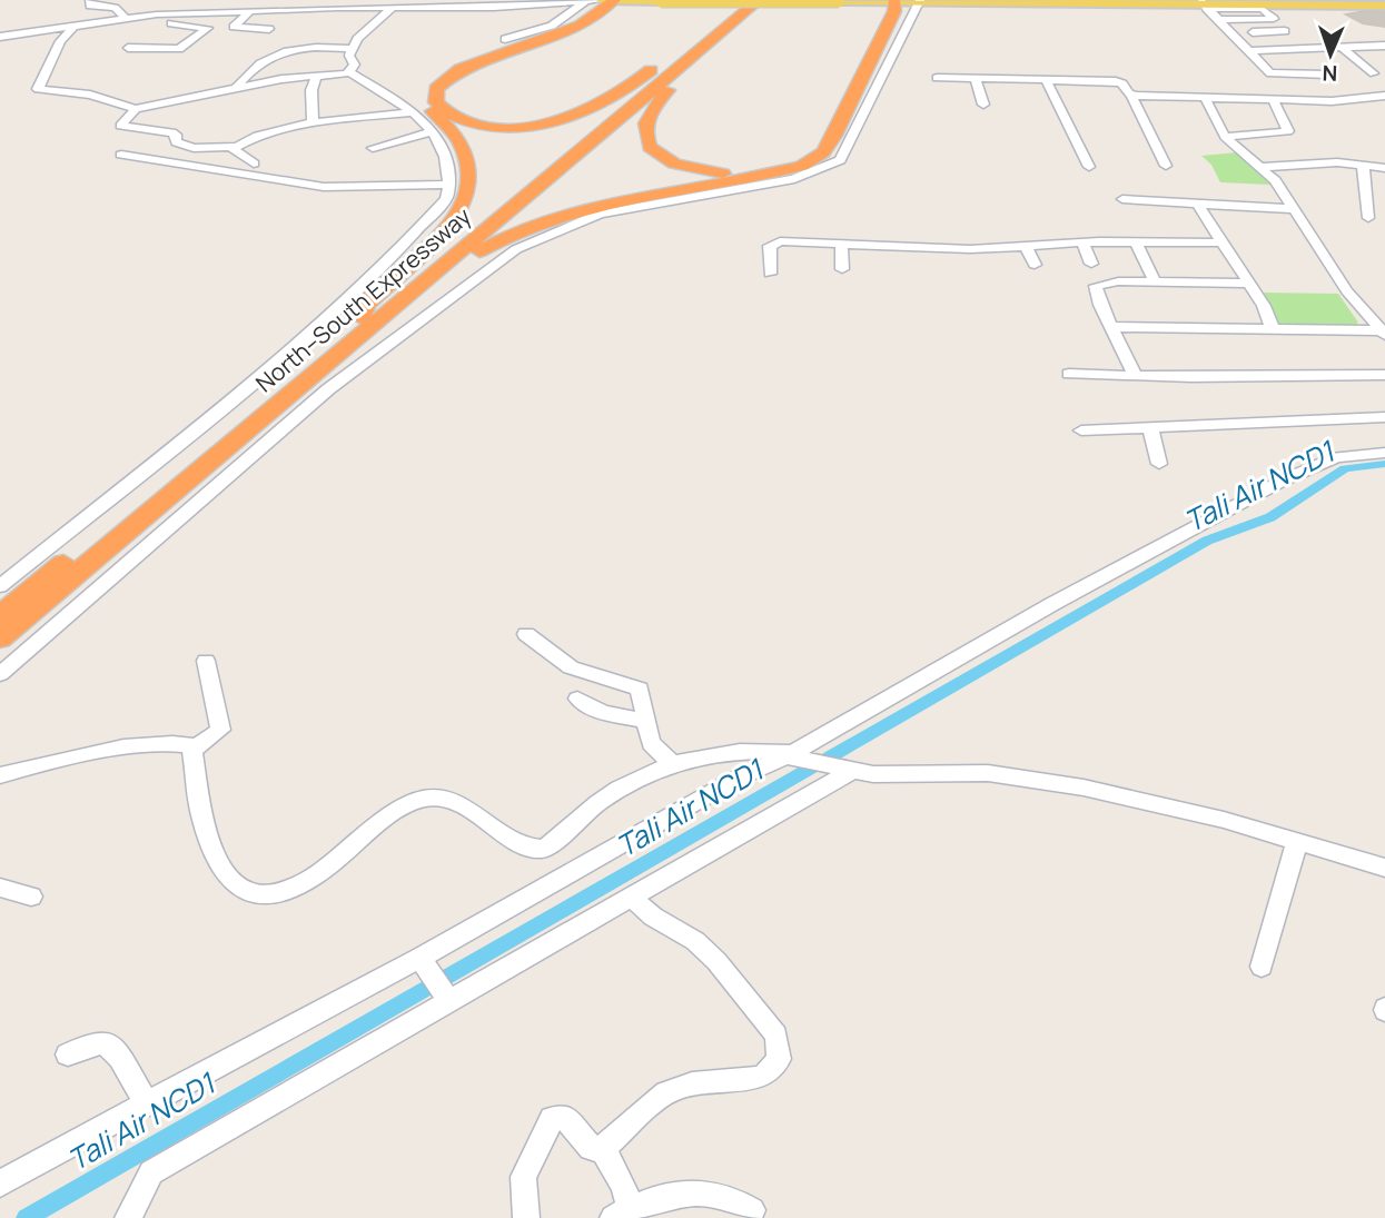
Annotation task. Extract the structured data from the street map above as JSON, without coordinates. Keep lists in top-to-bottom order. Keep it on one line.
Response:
{"streets":{"highway":["North–South Expressway"]},"water":["Tali Air NCD1"],"north":"bottom"}
